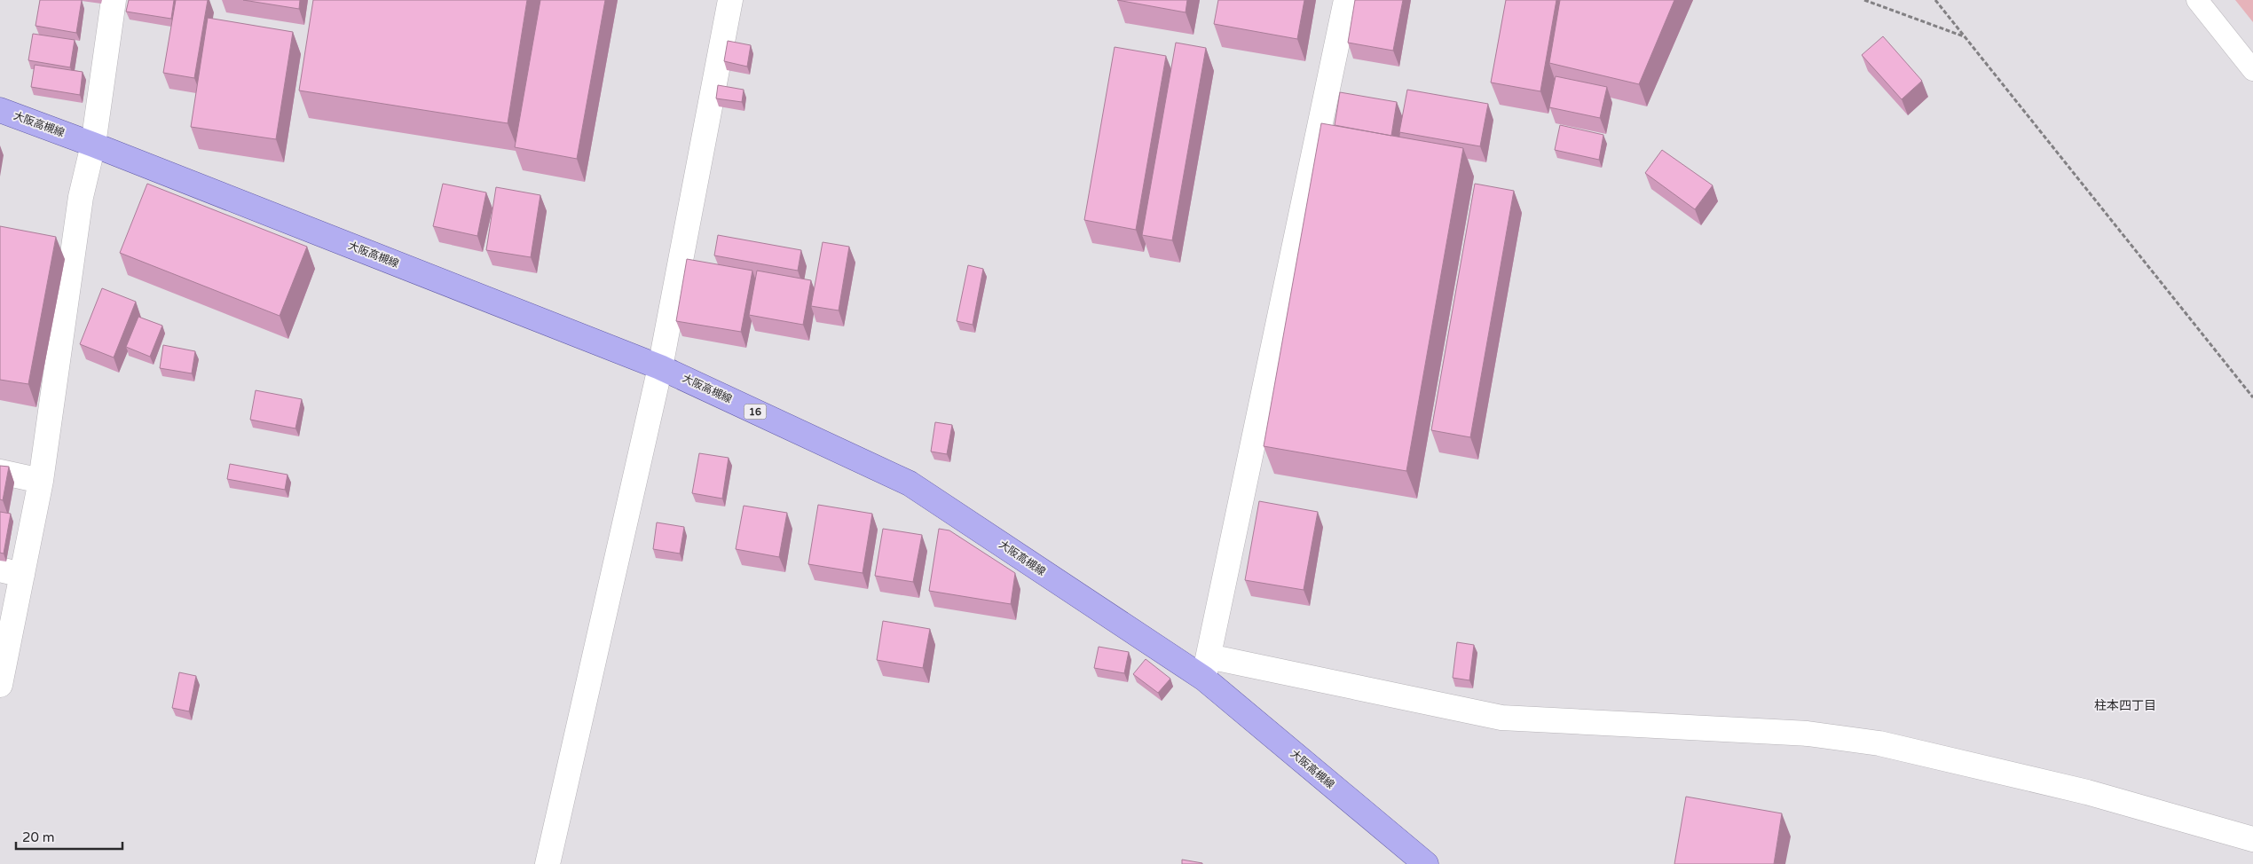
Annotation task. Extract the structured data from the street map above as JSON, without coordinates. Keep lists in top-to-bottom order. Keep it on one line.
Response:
{"streets":{"main road":["大阪高槻線","16"]},"districts":["柱本四丁目"],"scale_bar":"20 m"}
